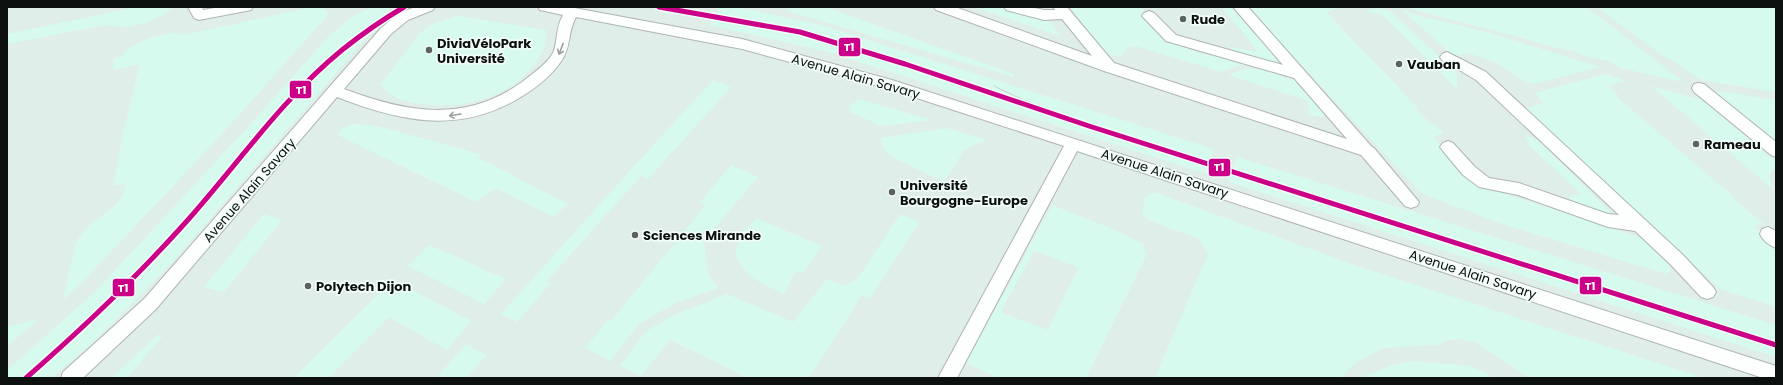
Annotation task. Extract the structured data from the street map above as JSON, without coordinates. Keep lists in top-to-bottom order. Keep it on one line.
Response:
{"streets":{"lane":["Avenue Alain Savary"]},"places":["Rude","DiviaVéloPark Université","Vauban","Rameau","Université Bourgogne-Europe","Sciences Mirande","Polytech Dijon"],"lines":["transit line T1"]}
